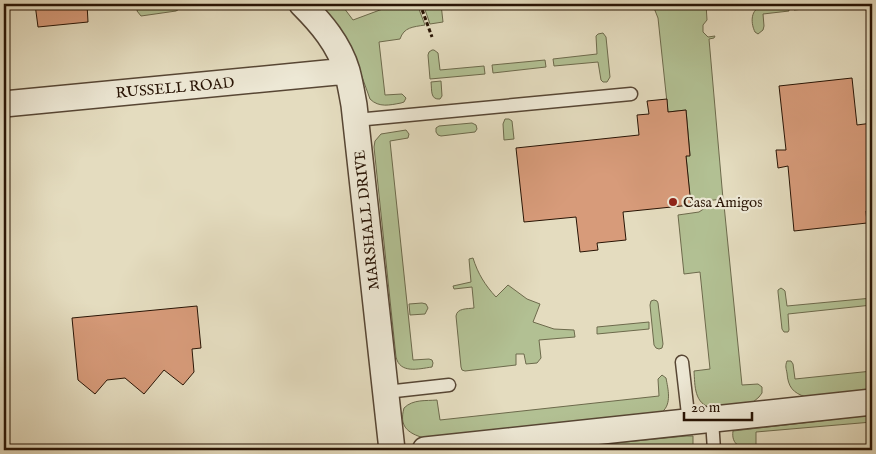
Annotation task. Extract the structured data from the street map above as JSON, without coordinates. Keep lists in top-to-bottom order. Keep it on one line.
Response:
{"streets":{"street":["RUSSELL ROAD","MARSHALL DRIVE"]},"crossings":[["RUSSELL ROAD","MARSHALL DRIVE"]],"places":["Casa Amigos"],"scale_bar":"20 m"}
